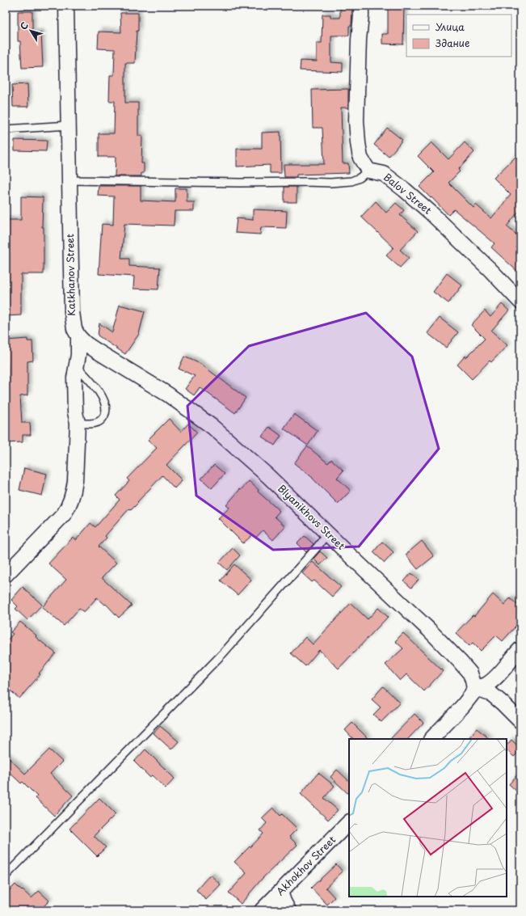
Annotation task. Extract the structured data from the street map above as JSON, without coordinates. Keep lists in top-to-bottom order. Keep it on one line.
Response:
{"streets":{"street":["Balov Street","Katkhanov Street","Blyanikhovs Street","Akhokhov Street"]},"crossings":[["Katkhanov Street","Blyanikhovs Street"]],"legend":["Улица","Здание"],"north":"top left"}
